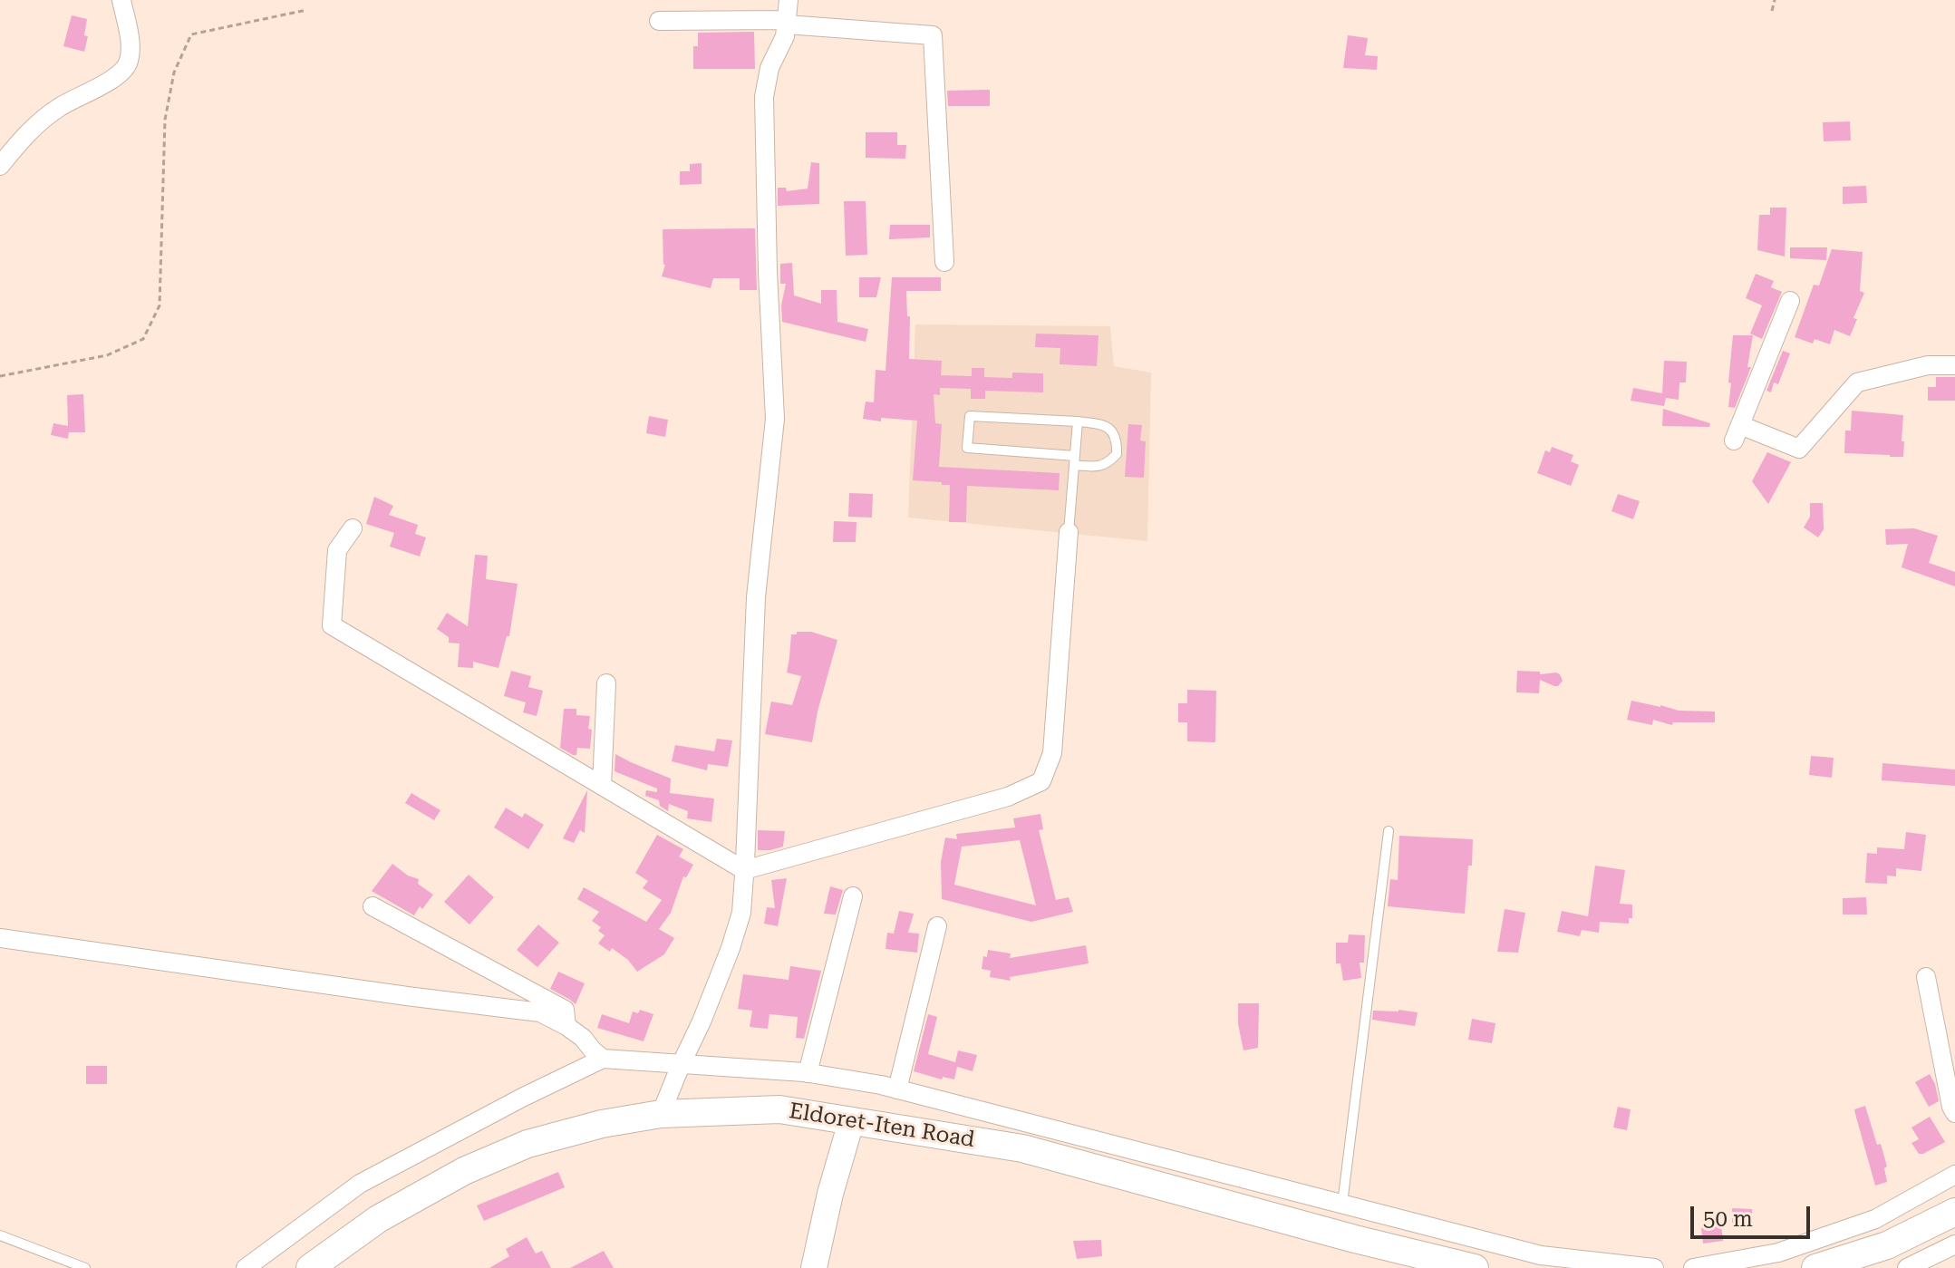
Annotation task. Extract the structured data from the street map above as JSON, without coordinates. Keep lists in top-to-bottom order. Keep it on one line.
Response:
{"streets":{"main road":["Eldoret-Iten Road"]},"scale_bar":"50 m"}
